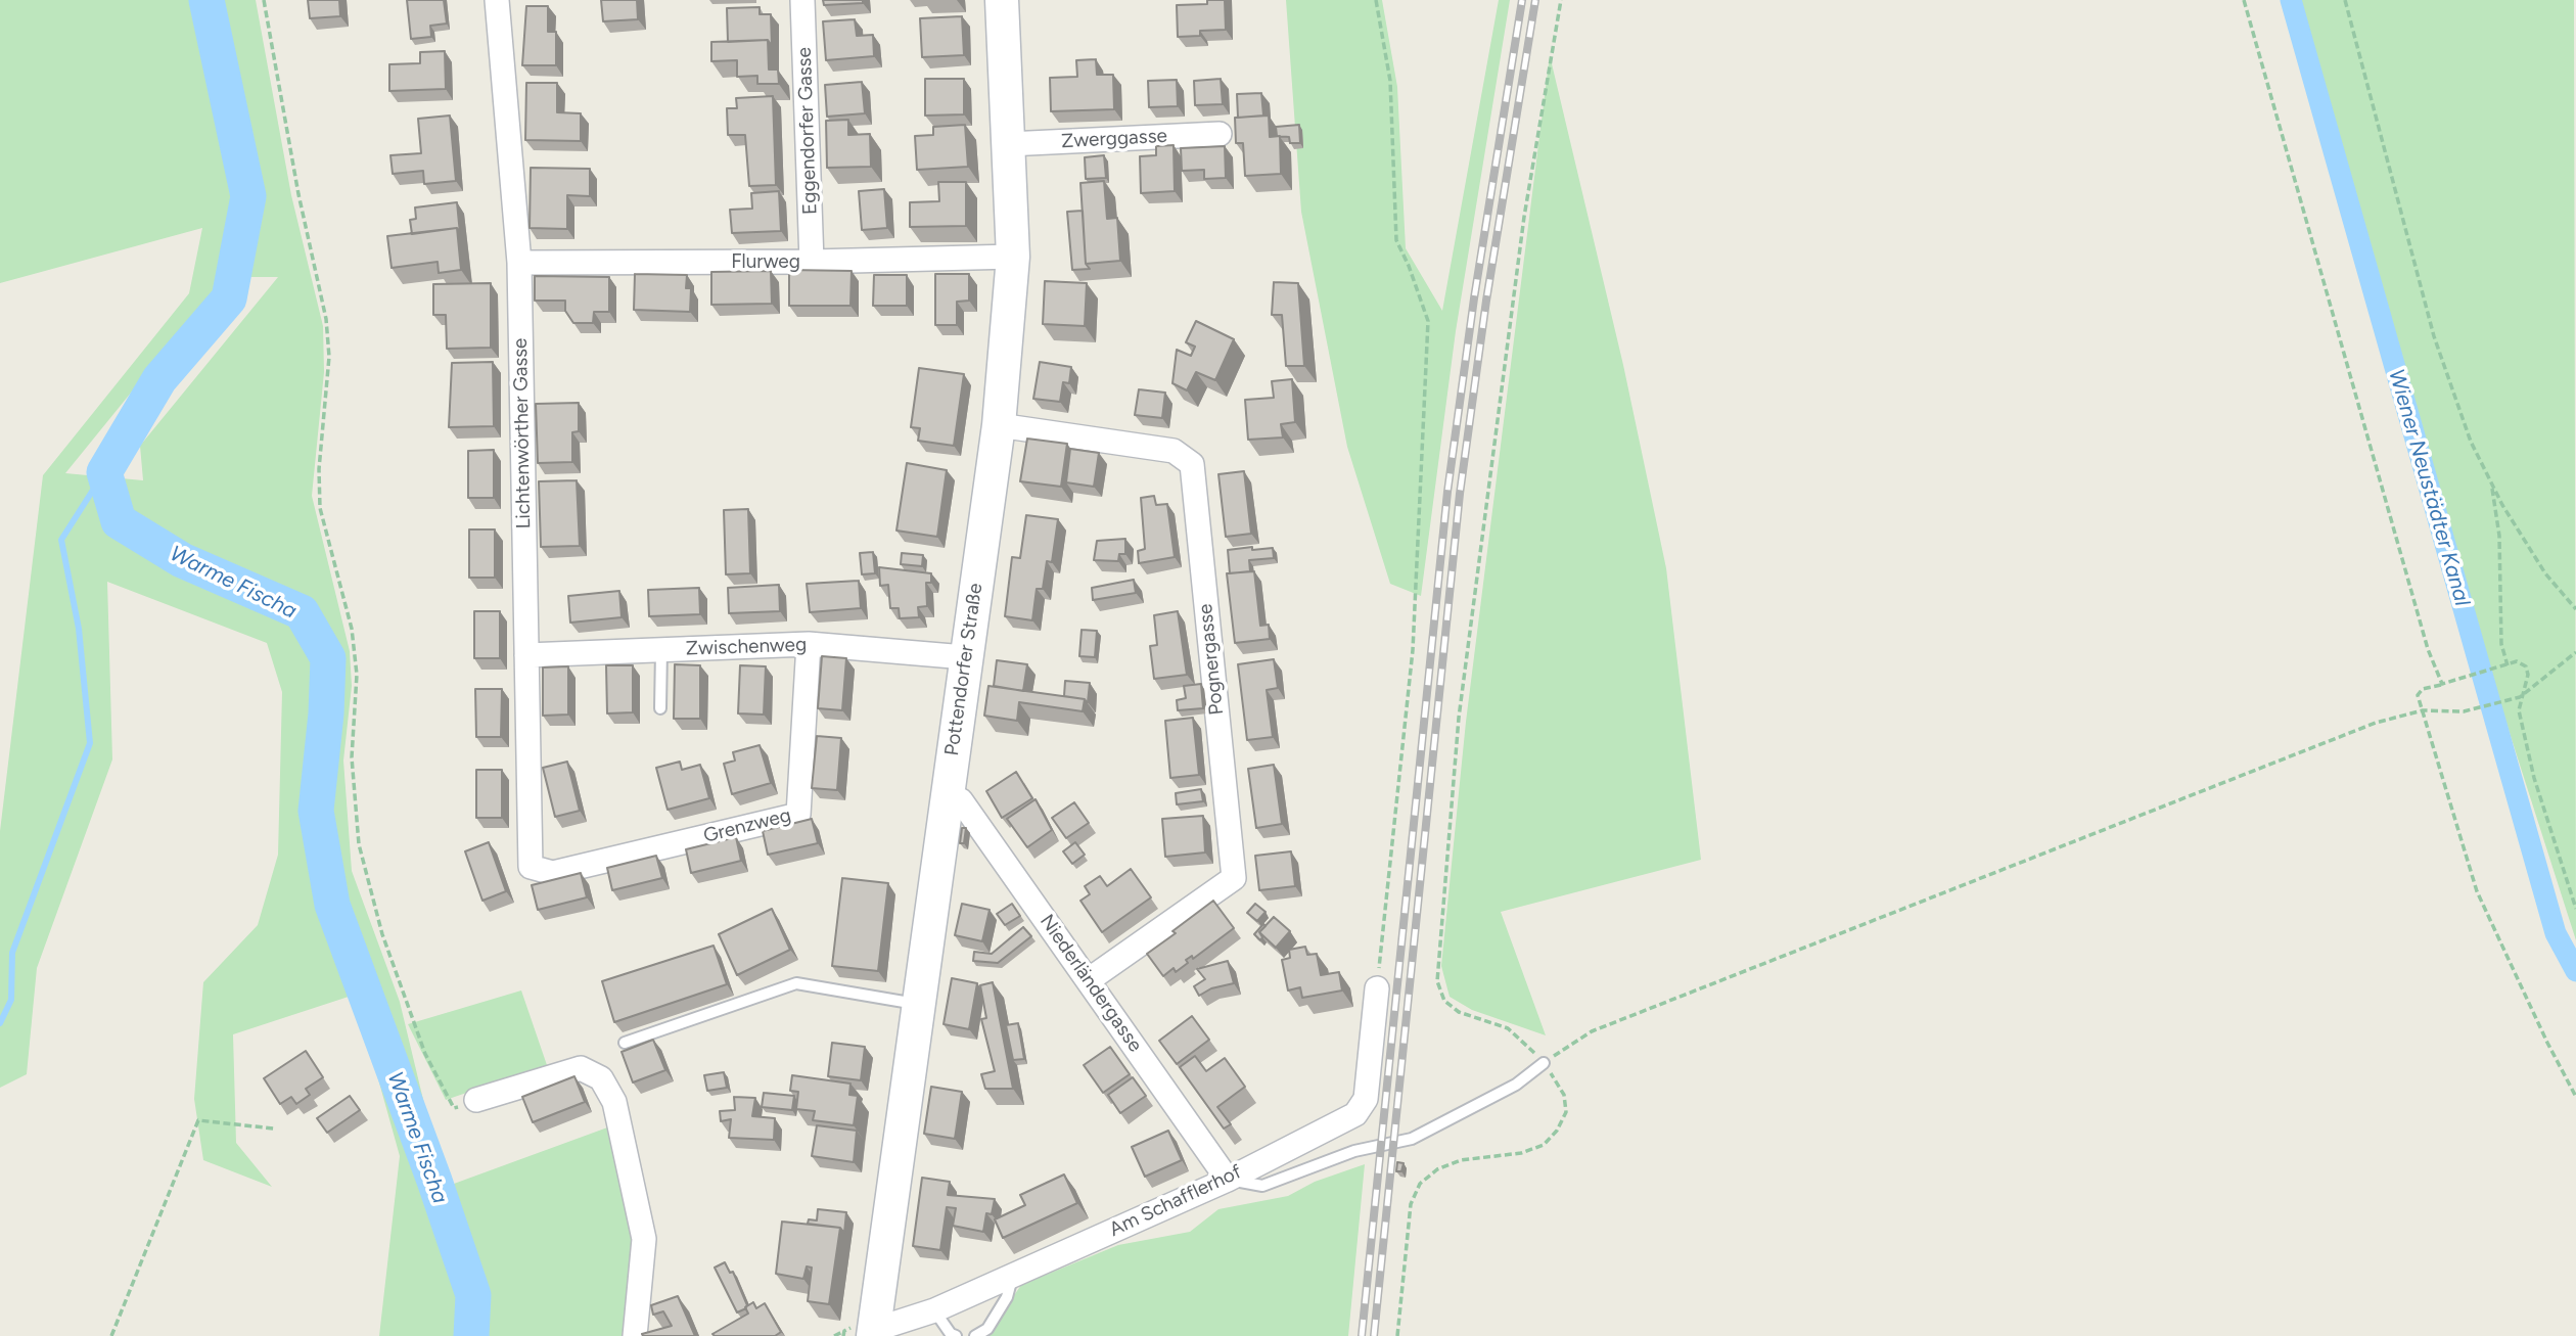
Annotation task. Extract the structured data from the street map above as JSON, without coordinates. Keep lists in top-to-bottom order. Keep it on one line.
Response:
{"streets":{"main road":["Pottendorfer Straße"],"street":["Eggendorfer Gasse","Zwerggasse","Flurweg","Lichtenwörther Gasse","Zwischenweg","Pognergasse","Grenzweg","Niederländergasse","Am Schafflerhof"]},"crossings":[["Eggendorfer Gasse","Flurweg"],["Zwerggasse","Pottendorfer Straße"],["Flurweg","Lichtenwörther Gasse"],["Flurweg","Pottendorfer Straße"],["Lichtenwörther Gasse","Zwischenweg"],["Lichtenwörther Gasse","Grenzweg"],["Zwischenweg","Pottendorfer Straße"],["Zwischenweg","Grenzweg"],["Pognergasse","Pottendorfer Straße"],["Pognergasse","Niederländergasse"],["Pottendorfer Straße","Niederländergasse"],["Pottendorfer Straße","Am Schafflerhof"],["Niederländergasse","Am Schafflerhof"]],"water":["Wiener Neustädter Kanal","Warme Fischa"]}
